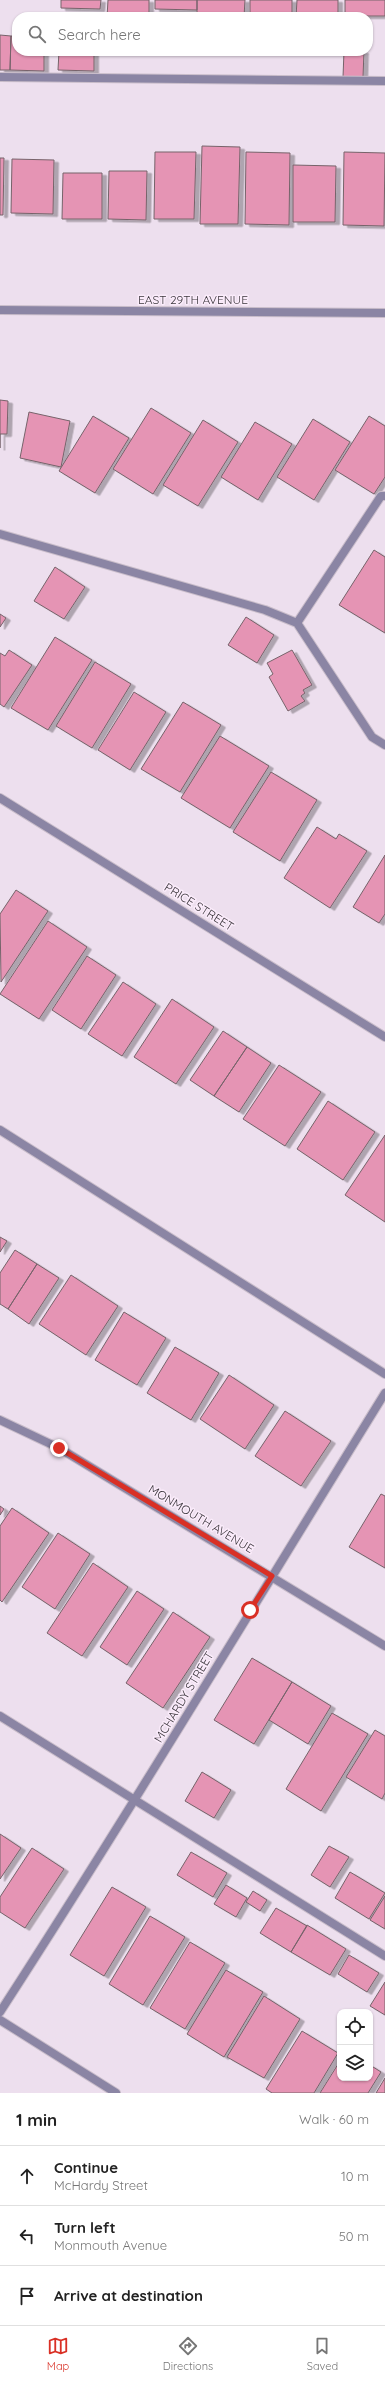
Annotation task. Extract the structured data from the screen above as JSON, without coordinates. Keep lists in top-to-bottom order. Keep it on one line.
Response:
{"streets":{"street":["EAST 29TH AVENUE","PRICE STREET","MONMOUTH AVENUE","MCHARDY STREET"]},"crossings":[["MONMOUTH AVENUE","MCHARDY STREET"]],"page":{"search":"Search here","heading":["1 min","Walk · 60 m"],"list":[["Continue","McHardy Street","10 m"],["Turn left","Monmouth Avenue","50 m"],"Arrive at destination"],"nav":["Map","Directions","Saved"]}}
